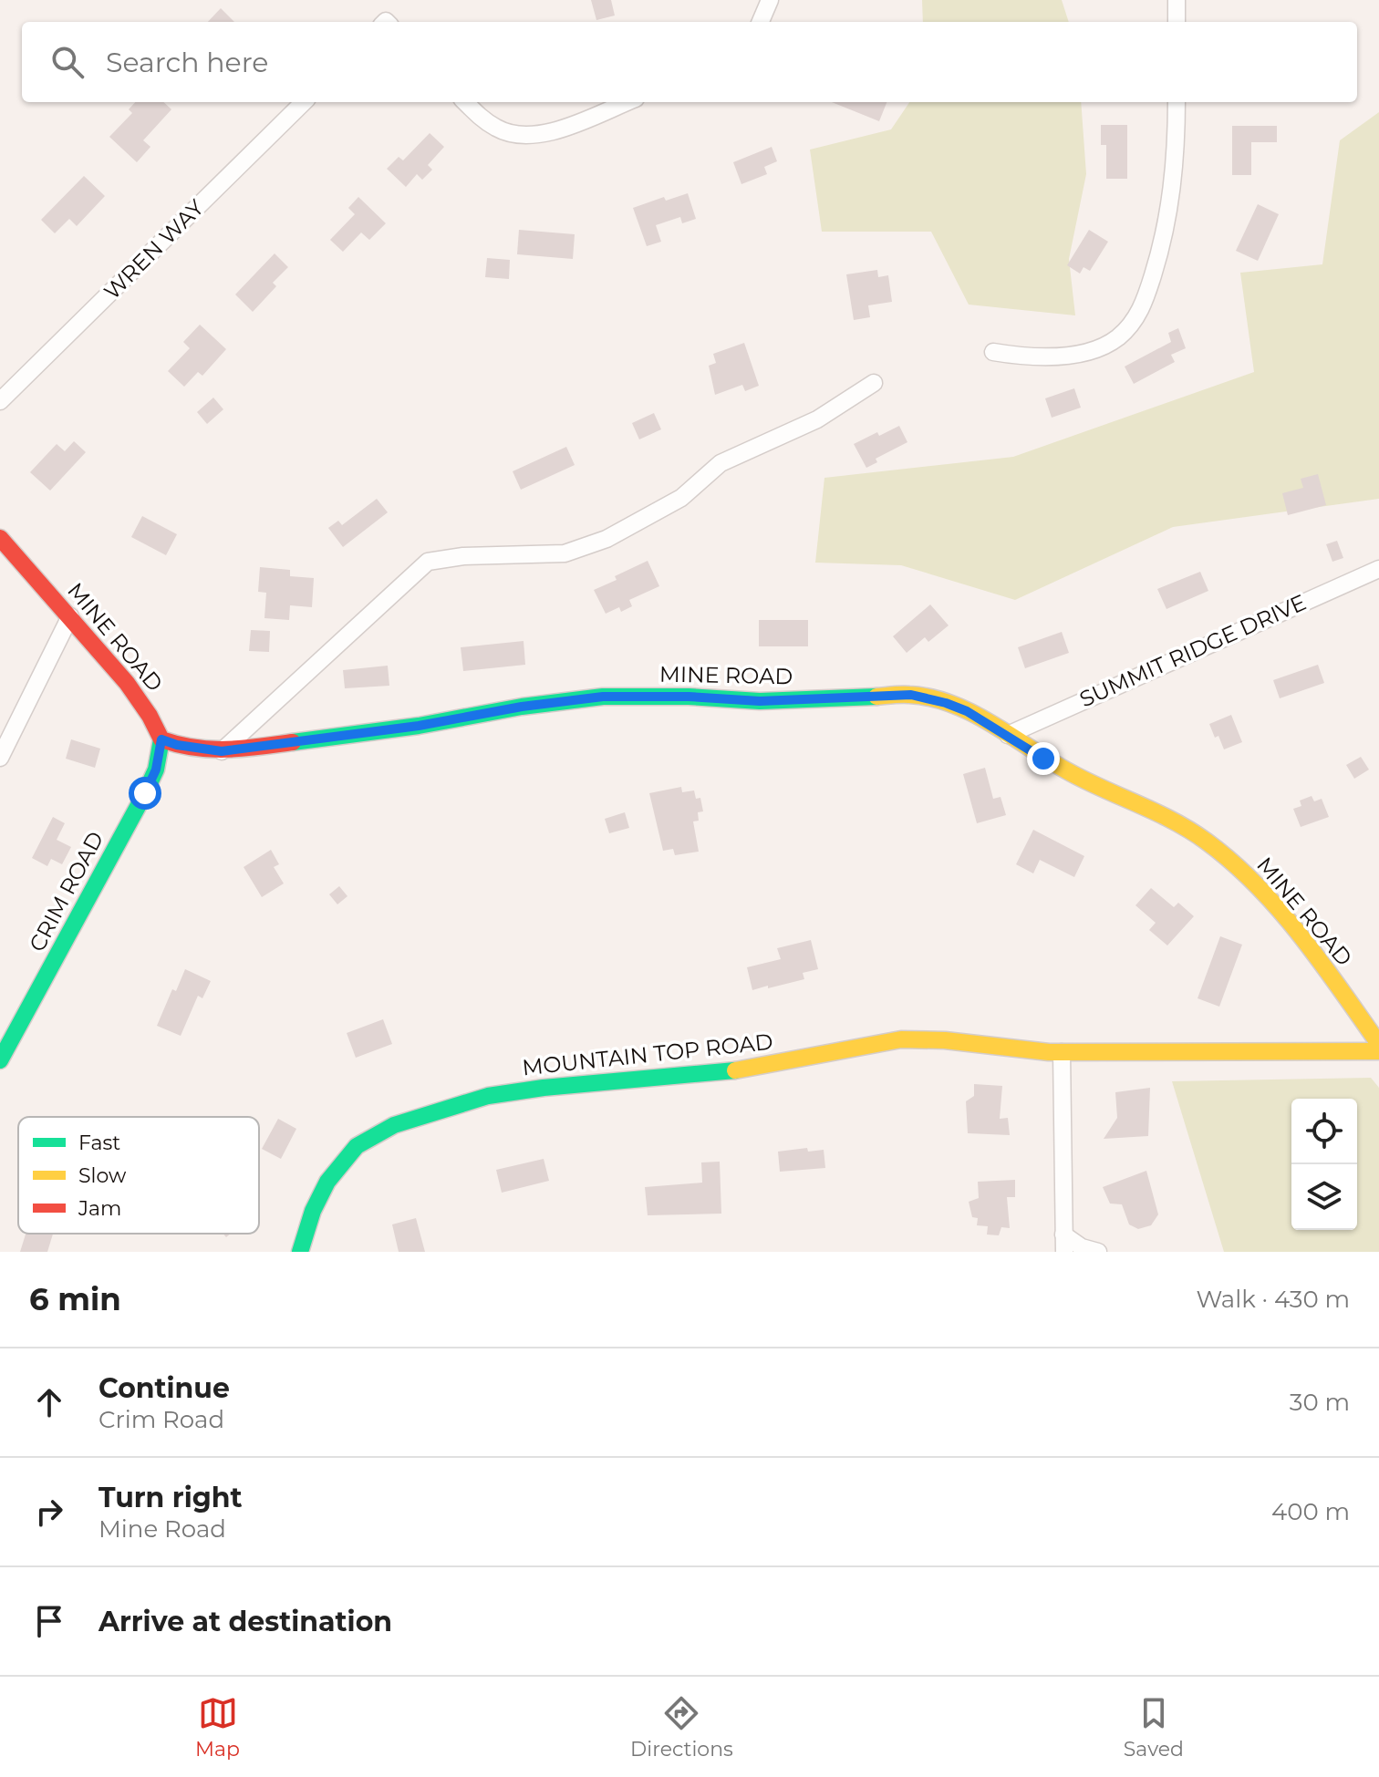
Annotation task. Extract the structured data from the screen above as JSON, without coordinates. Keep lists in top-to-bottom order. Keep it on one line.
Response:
{"streets":{"street":["WREN WAY","MINE ROAD","SUMMIT RIDGE DRIVE","CRIM ROAD","MOUNTAIN TOP ROAD"]},"crossings":[["MINE ROAD","SUMMIT RIDGE DRIVE"],["MINE ROAD","CRIM ROAD"]],"legend":["Fast","Slow","Jam"],"page":{"search":"Search here","heading":["6 min","Walk · 430 m"],"list":[["Continue","Crim Road","30 m"],["Turn right","Mine Road","400 m"],"Arrive at destination"],"nav":["Map","Directions","Saved"]}}
